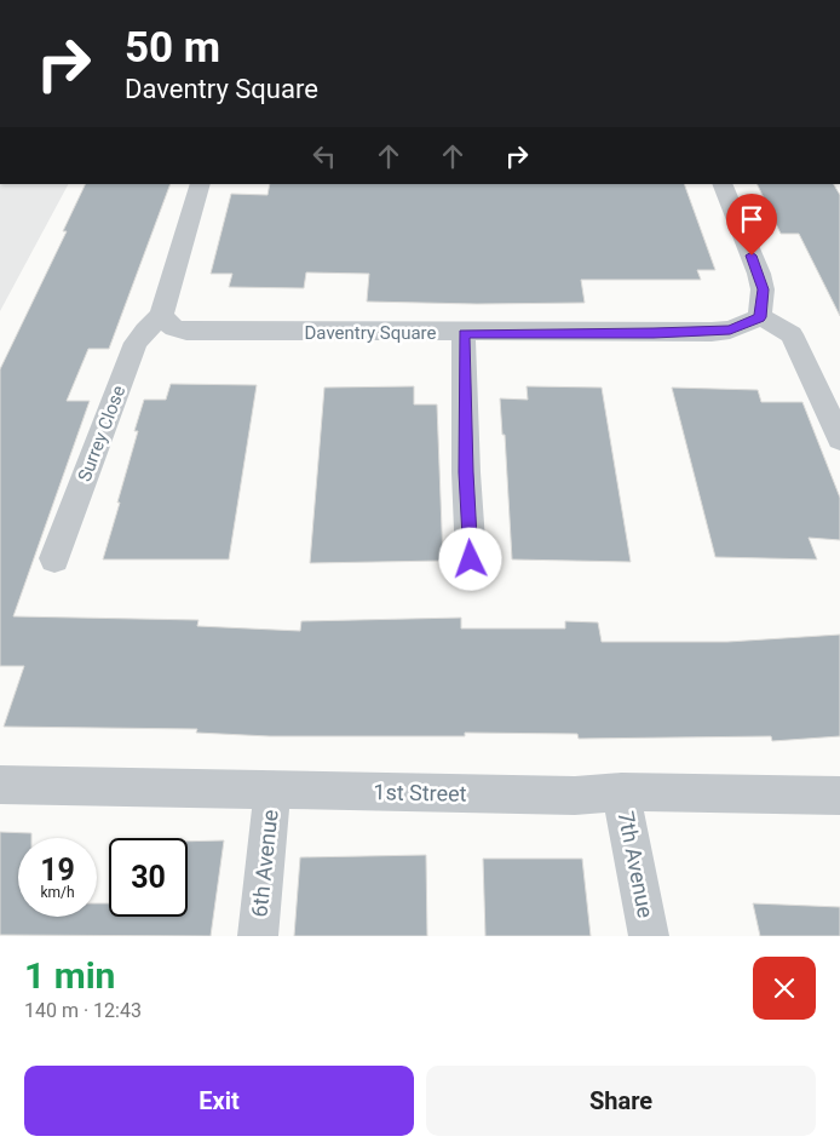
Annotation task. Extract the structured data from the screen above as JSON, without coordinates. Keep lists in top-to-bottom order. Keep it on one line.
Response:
{"streets":{"street":["Daventry Square","Surrey Close","1st Street","6th Avenue","7th Avenue"]},"crossings":[["Daventry Square","Surrey Close"],["1st Street","6th Avenue"],["1st Street","7th Avenue"]],"page":{"turn":["50 m","Daventry Square"],"speed":"19 km/h","limit":"30","heading":["1 min","140 m · 12:43"],"buttons":["Exit","Share"]}}
